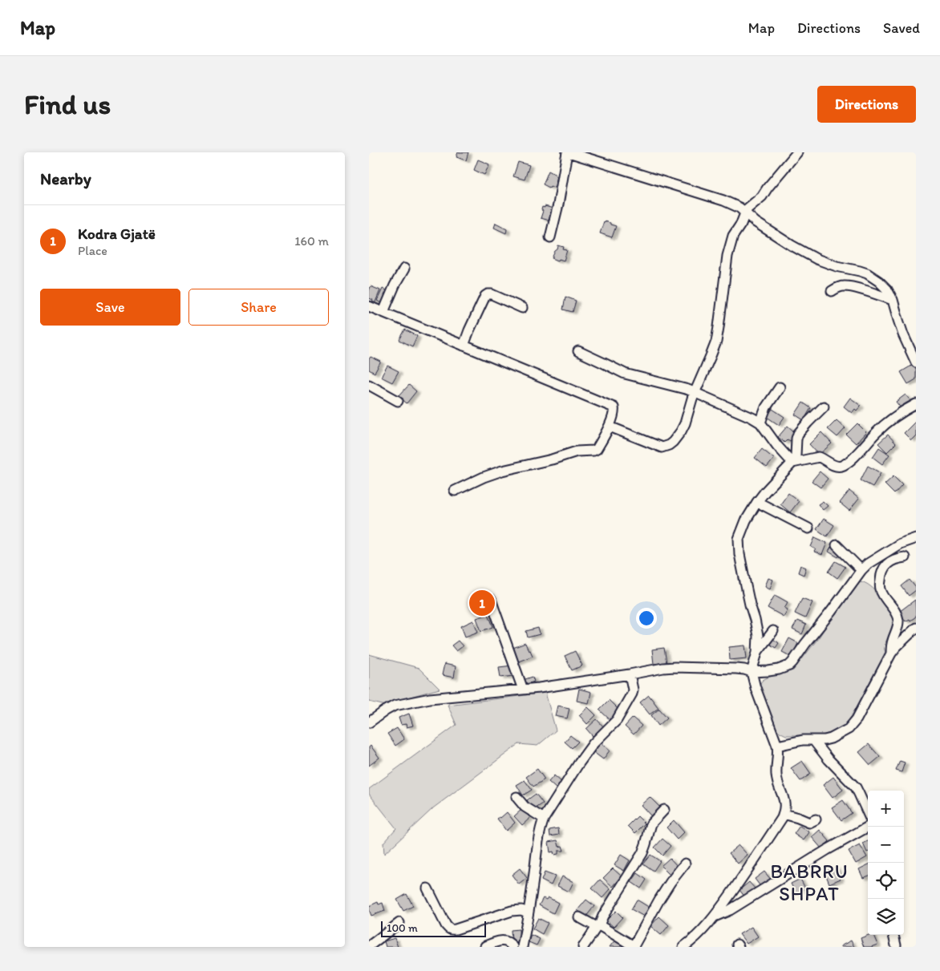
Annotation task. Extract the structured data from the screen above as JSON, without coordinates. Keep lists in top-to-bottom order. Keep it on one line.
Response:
{"districts":["BABRRU SHPAT"],"scale_bar":"100 m","page":{"header":"Map","nav":["Map","Directions","Saved"],"buttons":["Directions",["Save","Share"]],"title":"Find us","heading":"Nearby","list":[{"mark":"1","name":"Kodra Gjatë","note":"Place","value":"160 m"}],"pins":"1","map_buttons":["+","−"],"scale":"100 m"}}
